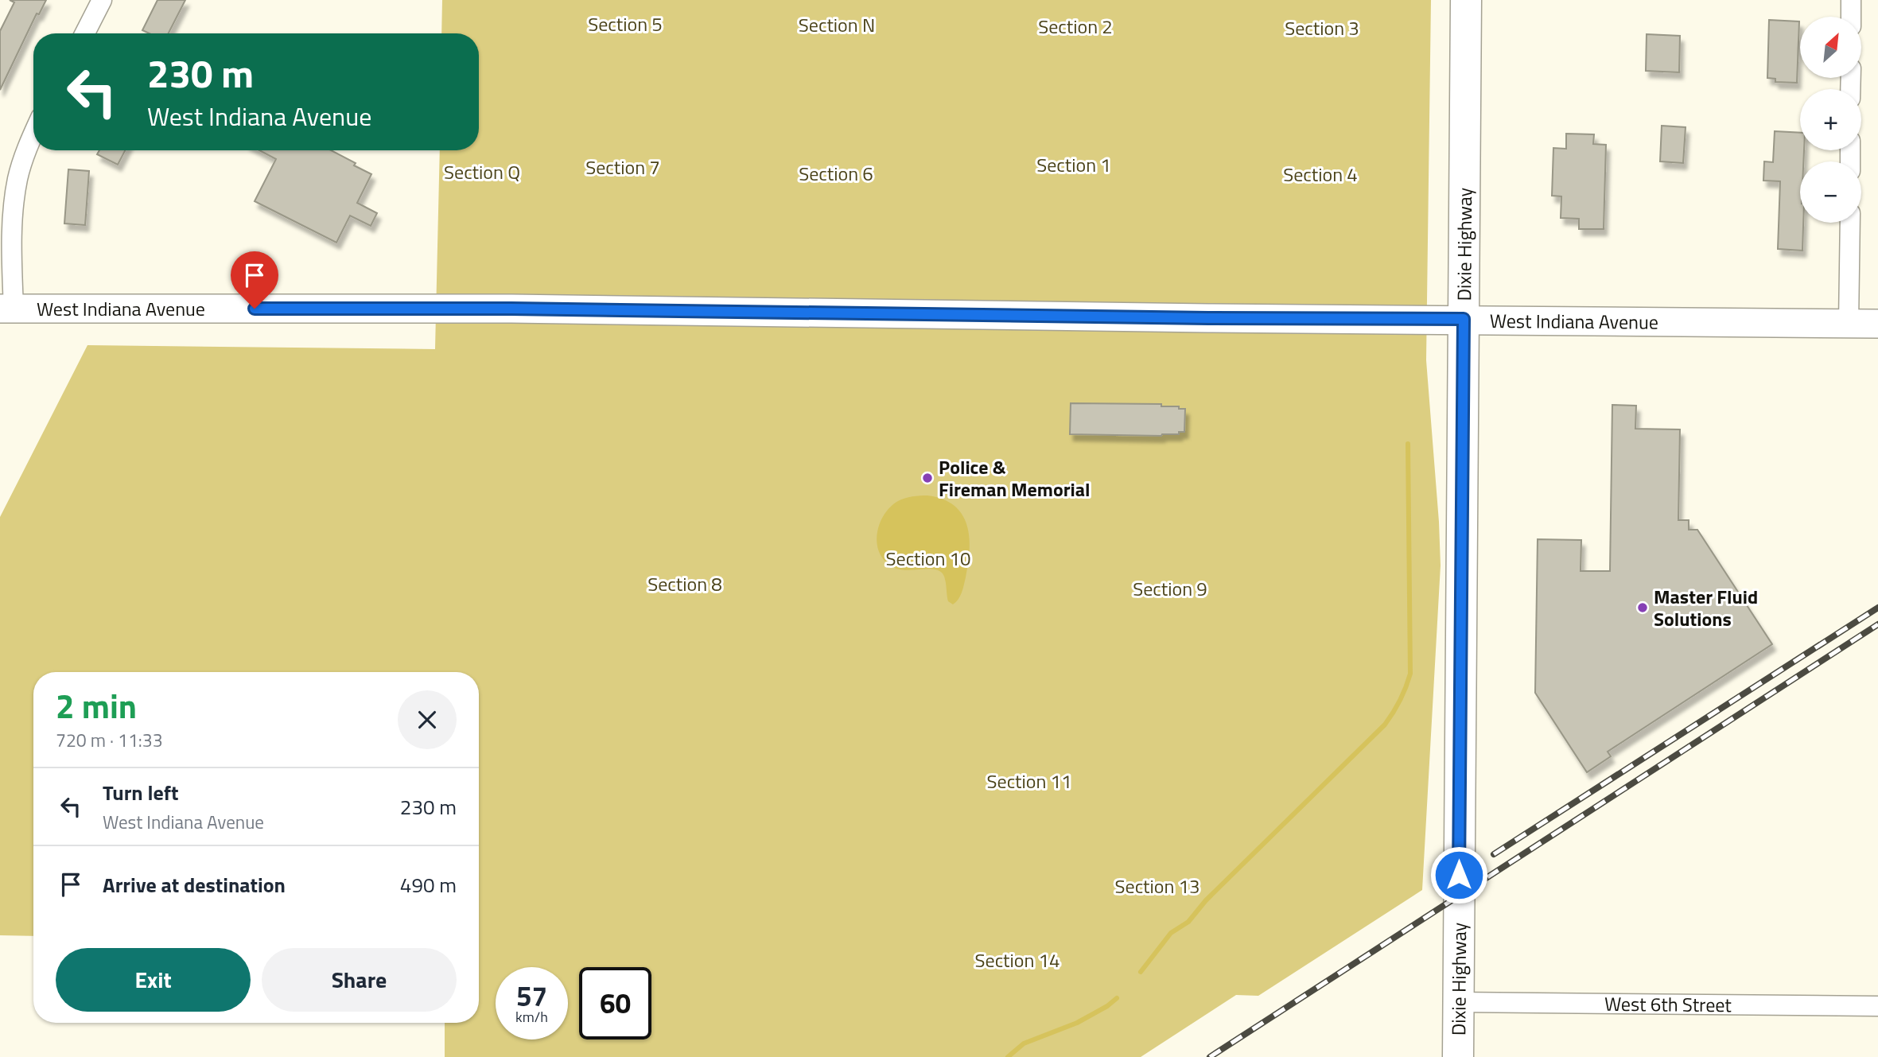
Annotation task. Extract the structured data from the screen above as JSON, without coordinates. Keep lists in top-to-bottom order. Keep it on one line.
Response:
{"streets":{"main road":["Dixie Highway","West Indiana Avenue"],"street":["West 6th Street"]},"crossings":[["Dixie Highway","West Indiana Avenue"],["Dixie Highway","West 6th Street"]],"parks":["Section 5","Section N","Section 2","Section 3","Section 1","Section 7","Section Q","Section 6","Section 4","Section 10","Section 8","Section 9","Section 11","Section 13","Section 14"],"places":["Police & Fireman Memorial","Master Fluid Solutions"],"north":"top right","page":{"map_buttons":["+","−"],"turn":["230 m","West Indiana Avenue"],"heading":["2 min","720 m · 11:33"],"list":[{"name":"Turn left","note":"West Indiana Avenue","value":"230 m"},{"name":"Arrive at destination","value":"490 m"}],"buttons":["Exit","Share"],"speed":"57 km/h","limit":"60"}}
